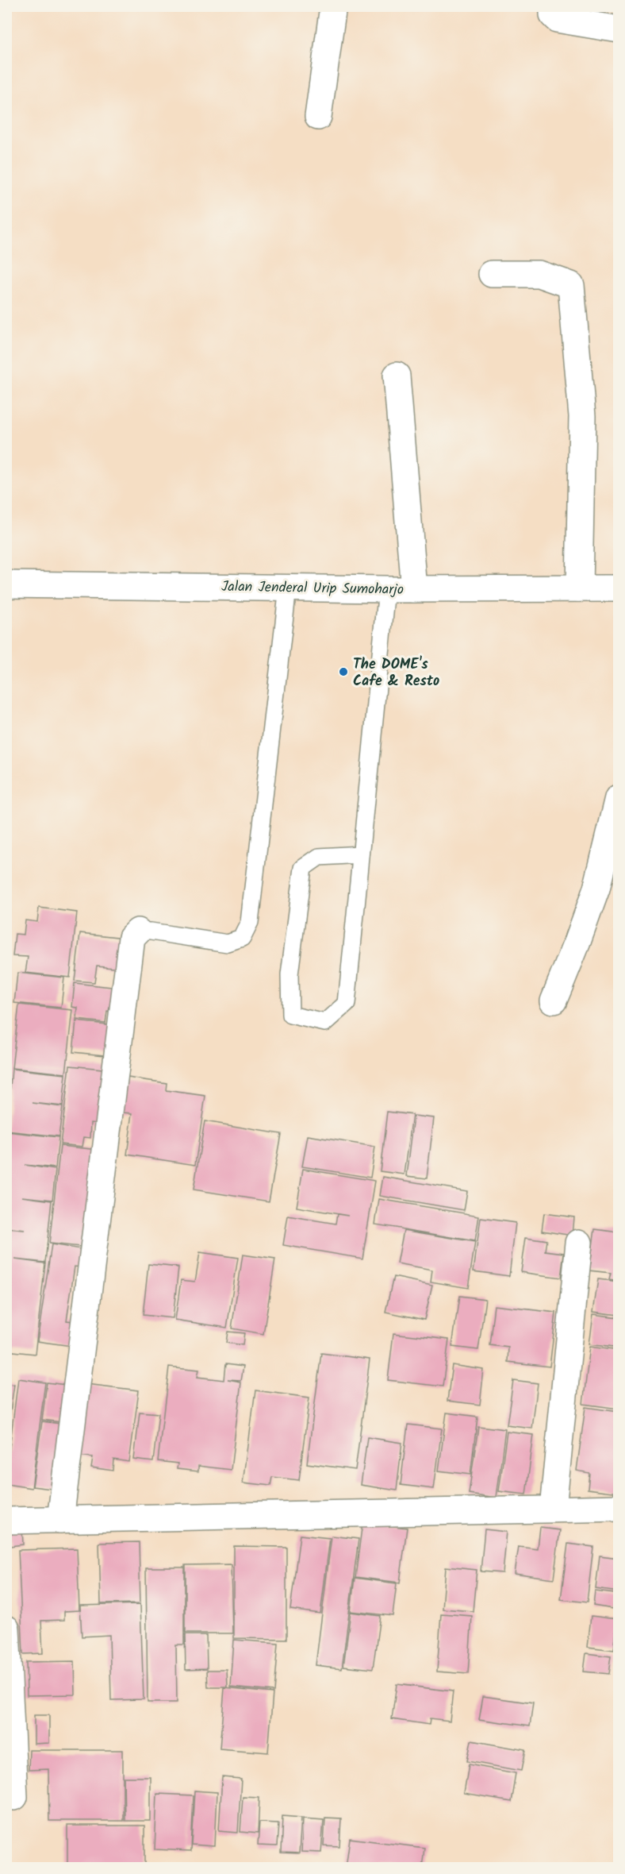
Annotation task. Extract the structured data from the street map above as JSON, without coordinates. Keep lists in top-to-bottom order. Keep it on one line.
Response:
{"streets":{"street":["Jalan Jenderal Urip Sumoharjo"]},"places":["The DOME's Cafe & Resto"]}
